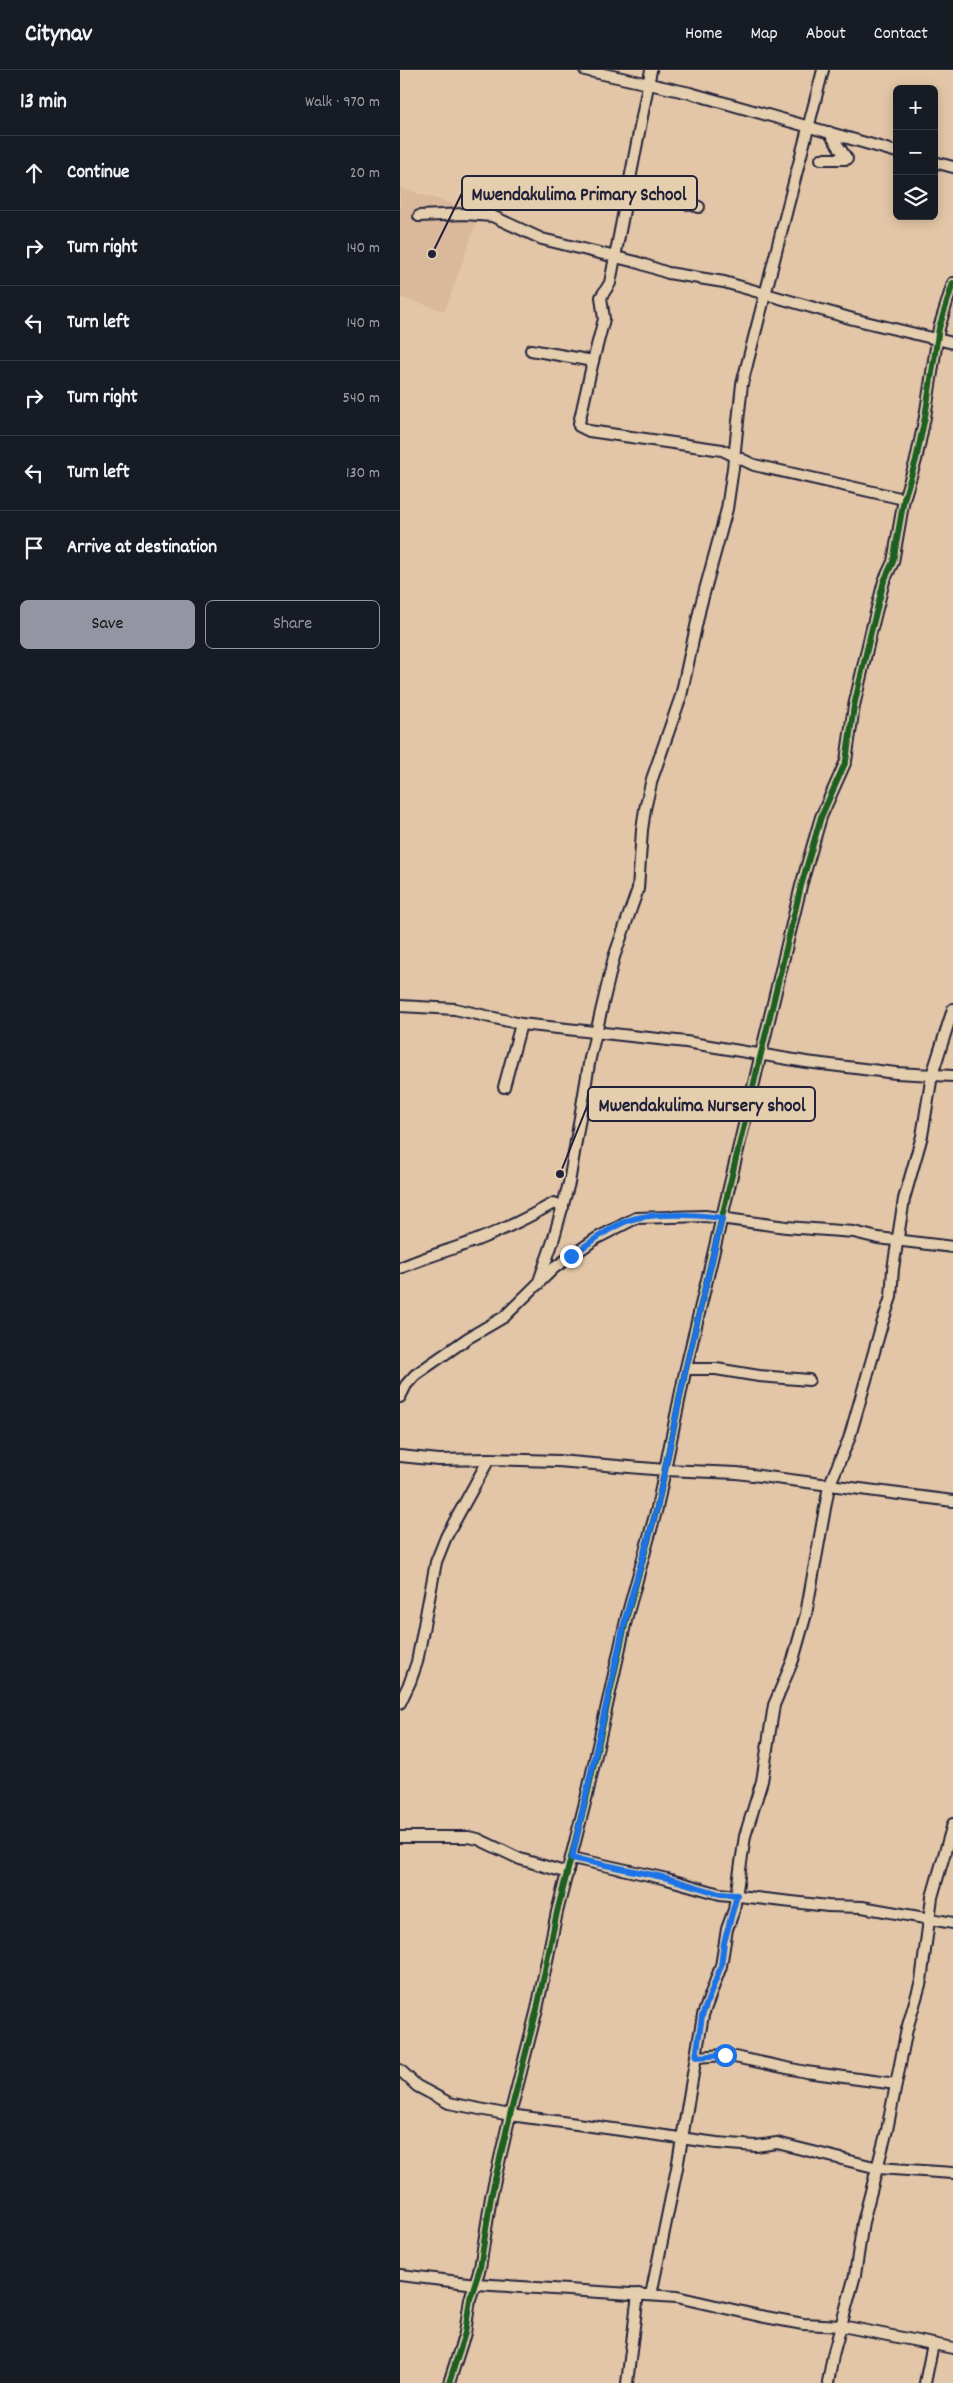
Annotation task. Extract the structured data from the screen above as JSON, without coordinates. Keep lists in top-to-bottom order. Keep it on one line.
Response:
{"places":["Mwendakulima Primary School","Mwendakulima Nursery shool"],"page":{"header":"Citynav","nav":["Home","Map","About","Contact"],"heading":["13 min","Walk · 970 m"],"map_buttons":["+","−"],"list":[["Continue","20 m"],["Turn right","140 m"],["Turn left","140 m"],["Turn right","540 m"],["Turn left","130 m"],"Arrive at destination"],"buttons":["Save","Share"]}}
